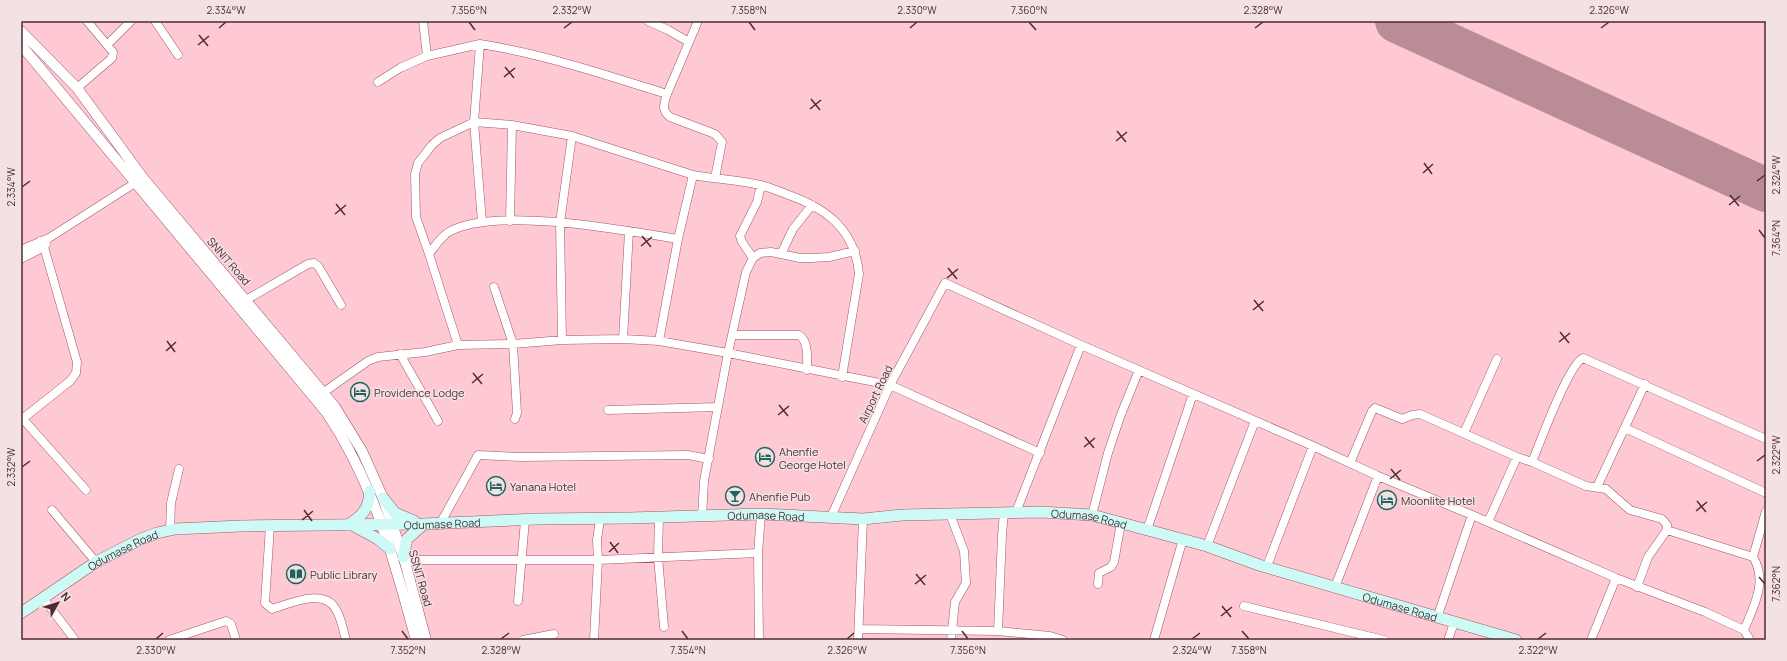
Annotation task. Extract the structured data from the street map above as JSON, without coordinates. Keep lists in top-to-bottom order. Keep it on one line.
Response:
{"streets":{"main road":["Odumase Road"],"street":["SNNIT Road","Airport Road","SSNIT Road"]},"crossings":[["SNNIT Road","Odumase Road"],["SNNIT Road","SSNIT Road"],["Airport Road","Odumase Road"],["Odumase Road","SSNIT Road"]],"places":{"hotel":["Providence Lodge","Ahenfie George Hotel","Yanana Hotel","Moonlite Hotel"],"bar":["Ahenfie Pub"],"library":["Public Library"]},"north":"top right","coordinates":["2.334°W","7.356°N","2.332°W","7.358°N","2.330°W","7.360°N","2.328°W","2.326°W","2.324°W","7.364°N","2.322°W","7.362°N","7.352°N","7.354°N"]}
